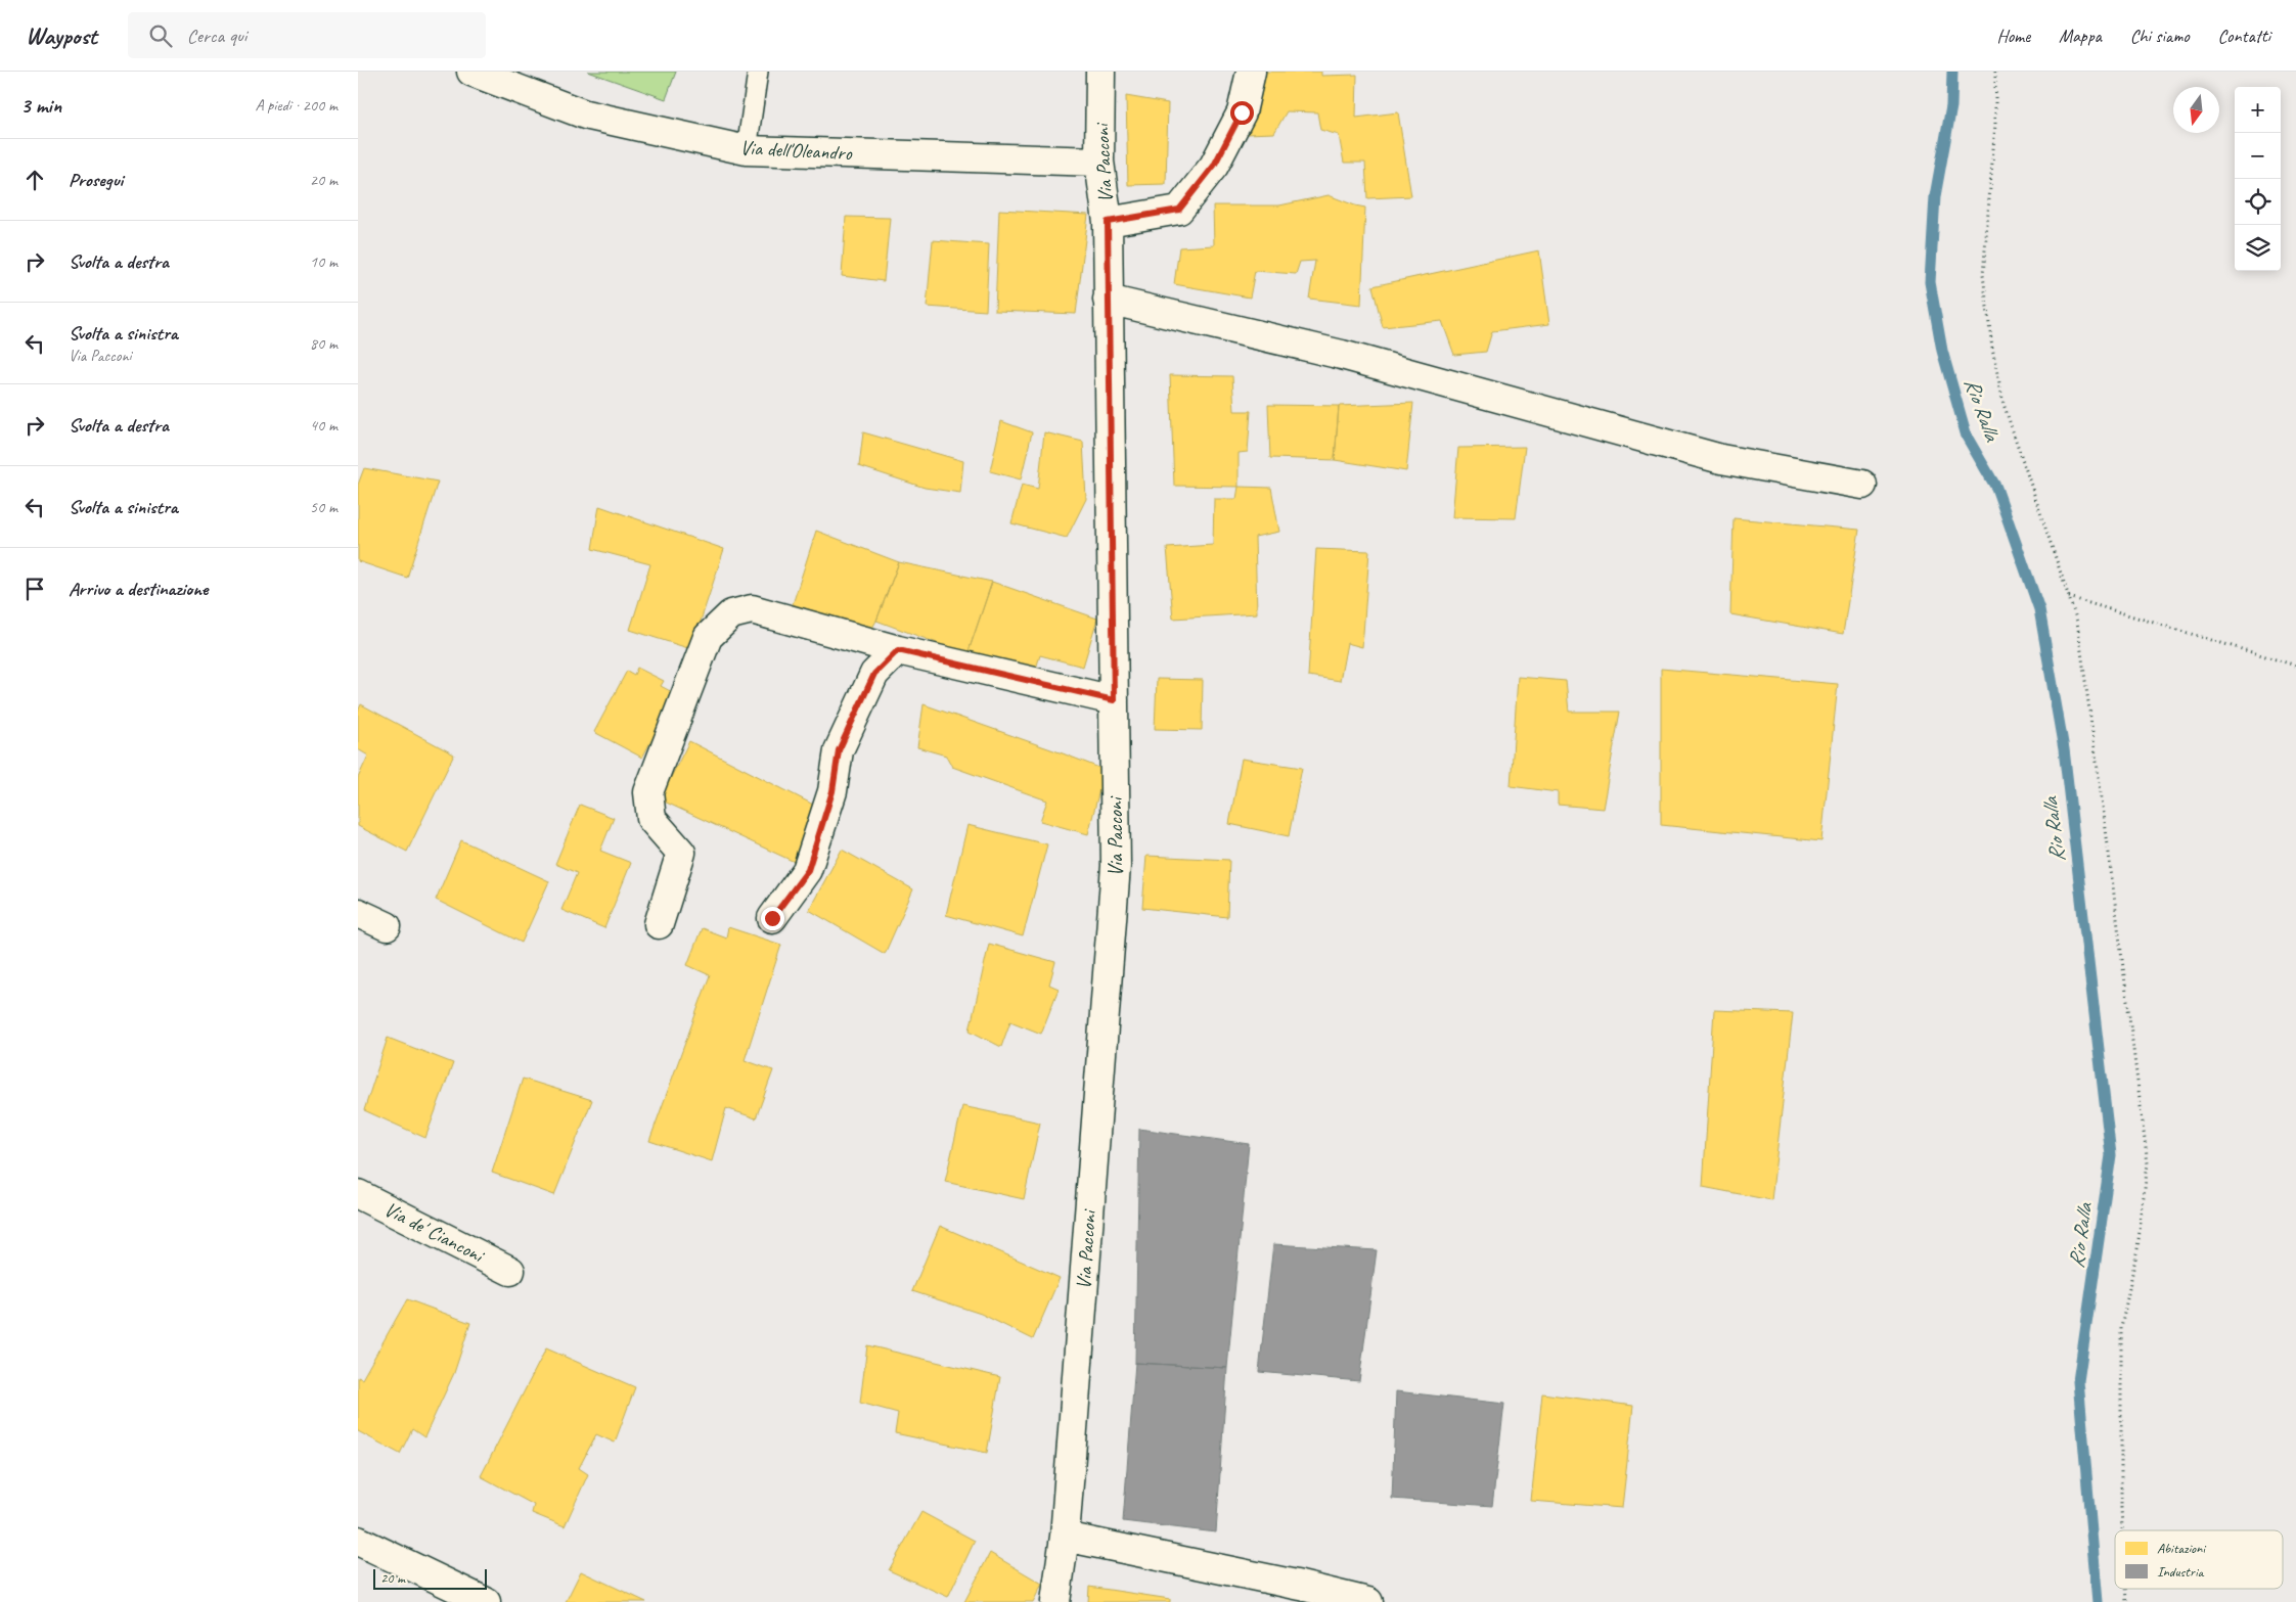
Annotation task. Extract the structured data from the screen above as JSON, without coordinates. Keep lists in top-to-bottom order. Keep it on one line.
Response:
{"streets":{"street":["Via dell'Oleandro","Via Pacconi","Via de' Cianconi"]},"crossings":[["Via dell'Oleandro","Via Pacconi"]],"water":["Rio Ralla"],"legend":["Abitazioni","Industria"],"scale_bar":"20 m","north":"bottom","page":{"header":"Waypost","search":"Cerca qui","nav":["Home","Mappa","Chi siamo","Contatti"],"heading":["3 min","A piedi · 200 m"],"map_buttons":["+","−"],"list":[["Prosegui","20 m"],["Svolta a destra","10 m"],["Svolta a sinistra","Via Pacconi","80 m"],["Svolta a destra","40 m"],["Svolta a sinistra","50 m"],"Arrivo a destinazione"],"scale":"20 m"}}
